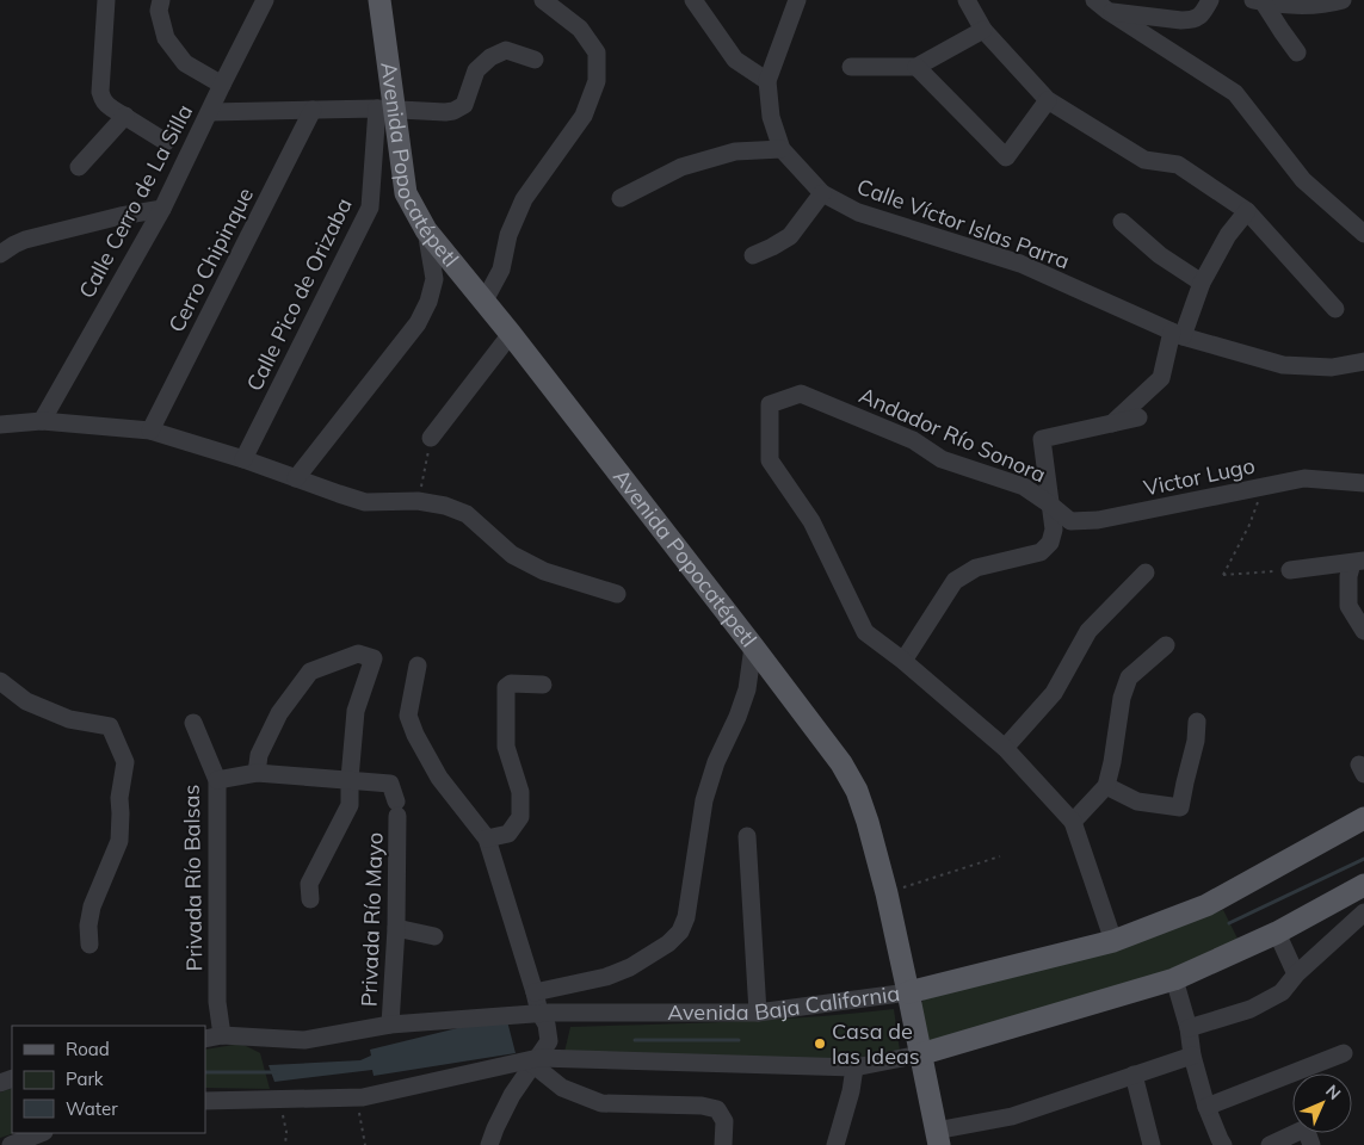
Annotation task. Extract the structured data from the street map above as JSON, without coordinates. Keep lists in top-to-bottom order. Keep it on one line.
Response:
{"streets":{"main road":["Avenida Popocatépetl","Avenida Baja California"],"street":["Calle Cerro de La Silla","Calle Víctor Islas Parra","Cerro Chipinque","Calle Pico de Orizaba","Andador Río Sonora","Victor Lugo","Privada Río Balsas","Privada Río Mayo"]},"crossings":[["Avenida Popocatépetl","Calle Pico de Orizaba"],["Avenida Popocatépetl","Avenida Baja California"],["Andador Río Sonora","Victor Lugo"],["Privada Río Balsas","Privada Río Mayo"],["Privada Río Balsas","Avenida Baja California"],["Privada Río Mayo","Avenida Baja California"]],"places":["Casa de las Ideas"],"legend":["Road","Park","Water"],"north":"top right"}
